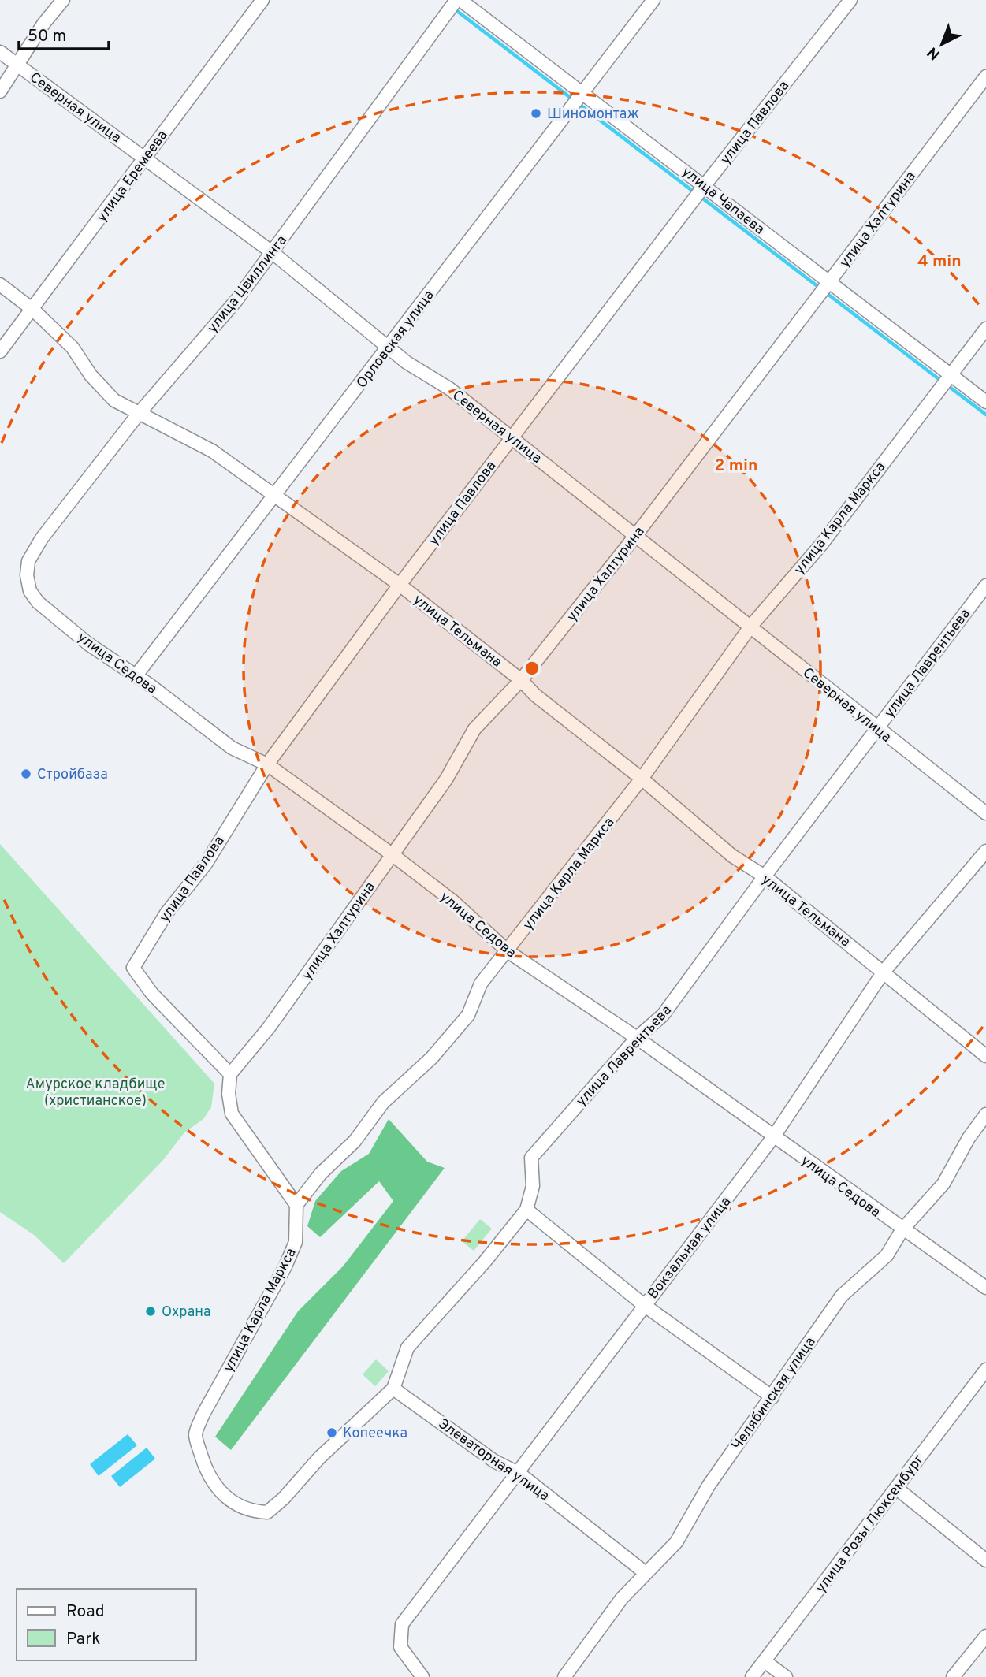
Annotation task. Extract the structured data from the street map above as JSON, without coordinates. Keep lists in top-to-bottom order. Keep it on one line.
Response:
{"streets":{"street":["Северная улица","улица Павлова","улица Еремеева","улица Чапаева","улица Халтурина","улица Цвиллинга","Орловская улица","улица Карла Маркса","улица Тельмана","улица Седова","улица Лаврентьева","Вокзальная улица","Челябинская улица","Элеваторная улица","улица Розы Люксембург"]},"crossings":[["Северная улица","улица Павлова"],["Северная улица","улица Еремеева"],["Северная улица","улица Халтурина"],["Северная улица","улица Цвиллинга"],["Северная улица","Орловская улица"],["Северная улица","улица Карла Маркса"],["Северная улица","улица Лаврентьева"],["улица Павлова","улица Чапаева"],["улица Павлова","улица Халтурина"],["улица Павлова","улица Тельмана"],["улица Павлова","улица Седова"],["улица Еремеева","улица Тельмана"],["улица Чапаева","улица Халтурина"],["улица Чапаева","улица Цвиллинга"],["улица Чапаева","Орловская улица"],["улица Чапаева","улица Карла Маркса"],["улица Халтурина","улица Тельмана"],["улица Халтурина","улица Седова"],["улица Цвиллинга","улица Тельмана"],["улица Цвиллинга","улица Седова"],["Орловская улица","улица Тельмана"],["Орловская улица","улица Седова"],["улица Карла Маркса","улица Тельмана"],["улица Карла Маркса","улица Седова"],["улица Карла Маркса","улица Лаврентьева"],["улица Тельмана","улица Лаврентьева"],["улица Тельмана","Вокзальная улица"],["улица Седова","улица Лаврентьева"],["улица Седова","Вокзальная улица"],["улица Седова","Челябинская улица"],["улица Лаврентьева","Элеваторная улица"],["Вокзальная улица","Элеваторная улица"],["Челябинская улица","Элеваторная улица"]],"parks":["Амурское кладбище (христианское)"],"places":["Шиномонтаж","Стройбаза","Охрана","Копеечка"],"legend":["Road","Park"],"scale_bar":"50 m","north":"bottom left","rings":["4 min","2 min"]}
